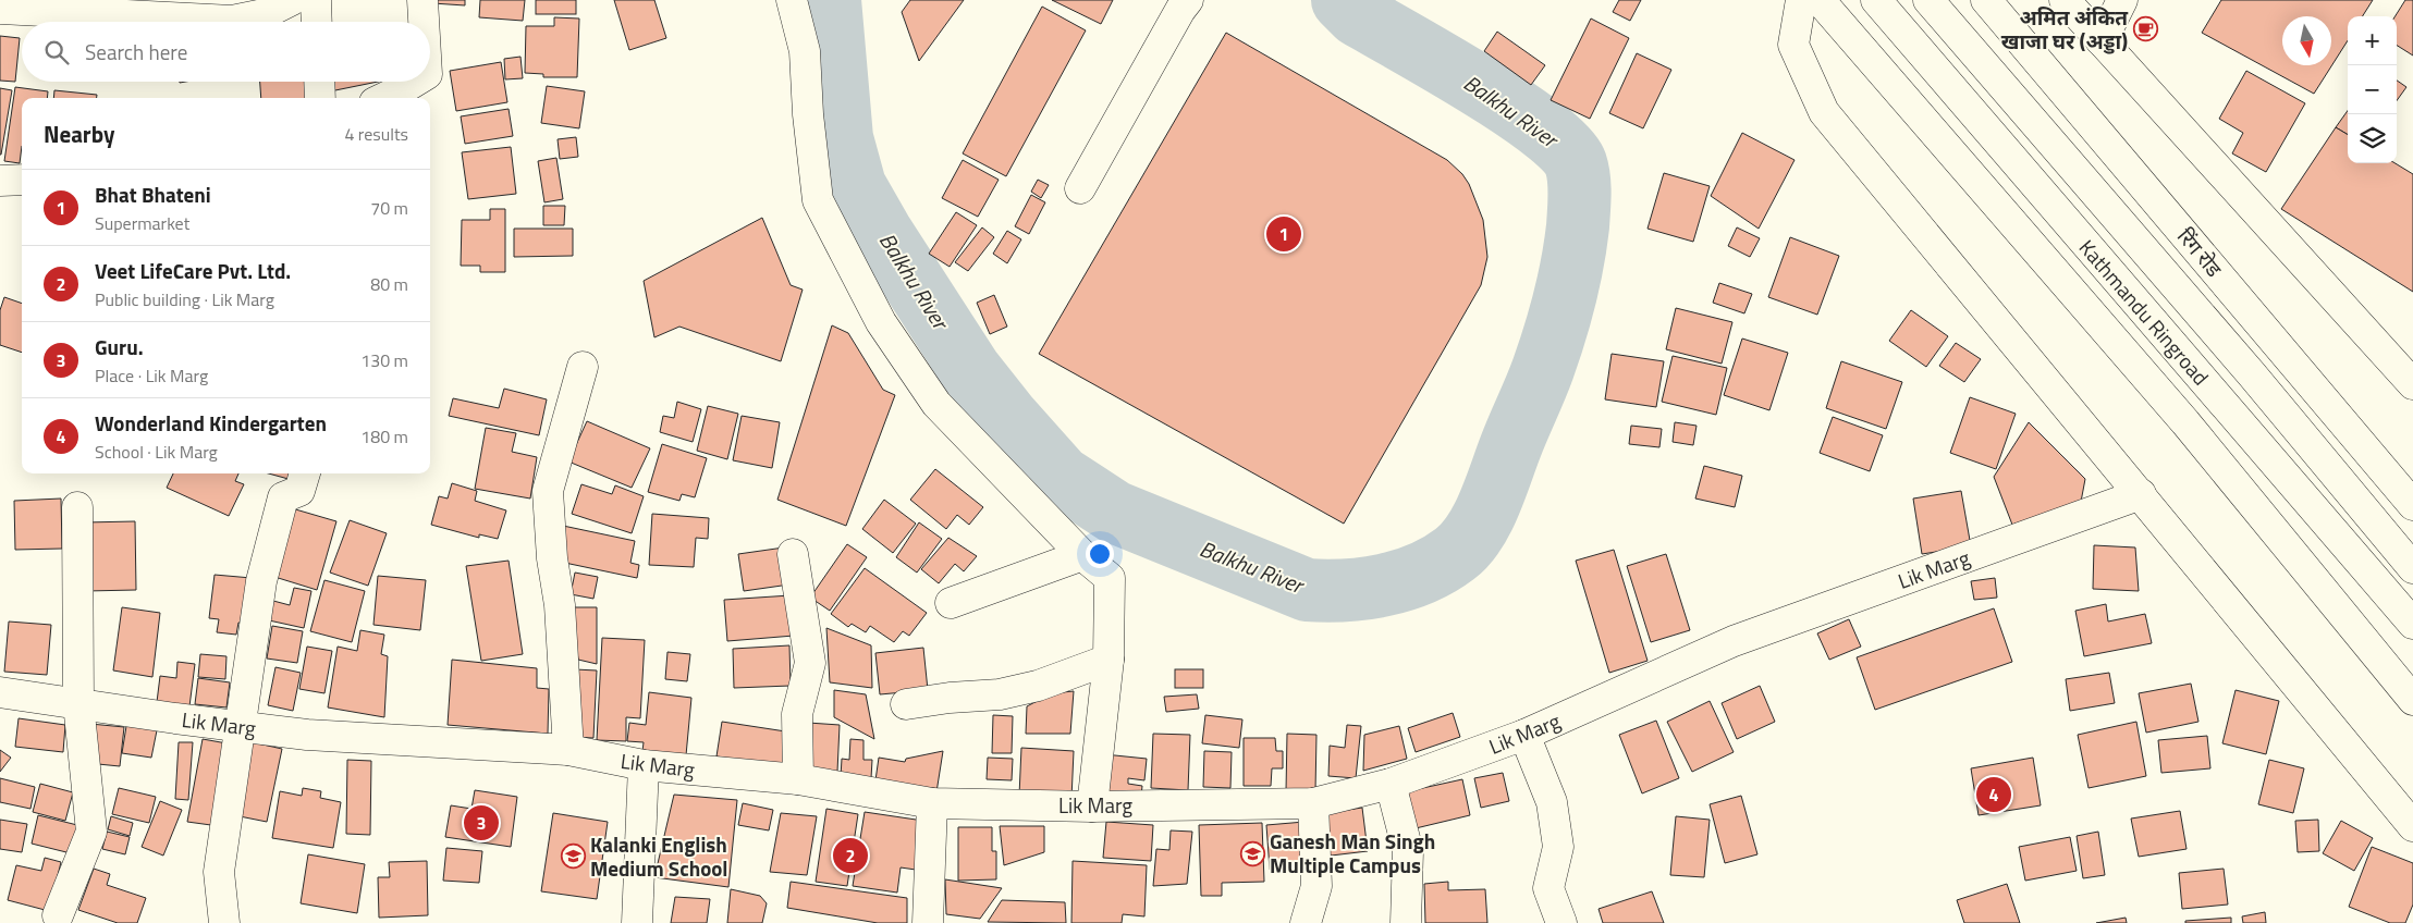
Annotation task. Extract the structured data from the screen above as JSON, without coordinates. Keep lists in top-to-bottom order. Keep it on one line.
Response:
{"streets":{"main road":["रिंग रोड","Kathmandu Ringroad","Lik Marg"]},"water":["Balkhu River"],"places":{"cafe":["अमित अंकित खाजा घर (अड्डा)"],"school or university":["Ganesh Man Singh Multiple Campus","Kalanki English Medium School"]},"north":"bottom","page":{"map_buttons":["+","−"],"search":"Search here","heading":["Nearby","4 results"],"list":[{"mark":"1","name":"Bhat Bhateni","note":"Supermarket","value":"70 m"},{"mark":"2","name":"Veet LifeCare Pvt. Ltd.","note":"Public building · Lik Marg","value":"80 m"},{"mark":"3","name":"Guru.","note":"Place · Lik Marg","value":"130 m"},{"mark":"4","name":"Wonderland Kindergarten","note":"School · Lik Marg","value":"180 m"}],"pins":["1","4","3","2"]}}
